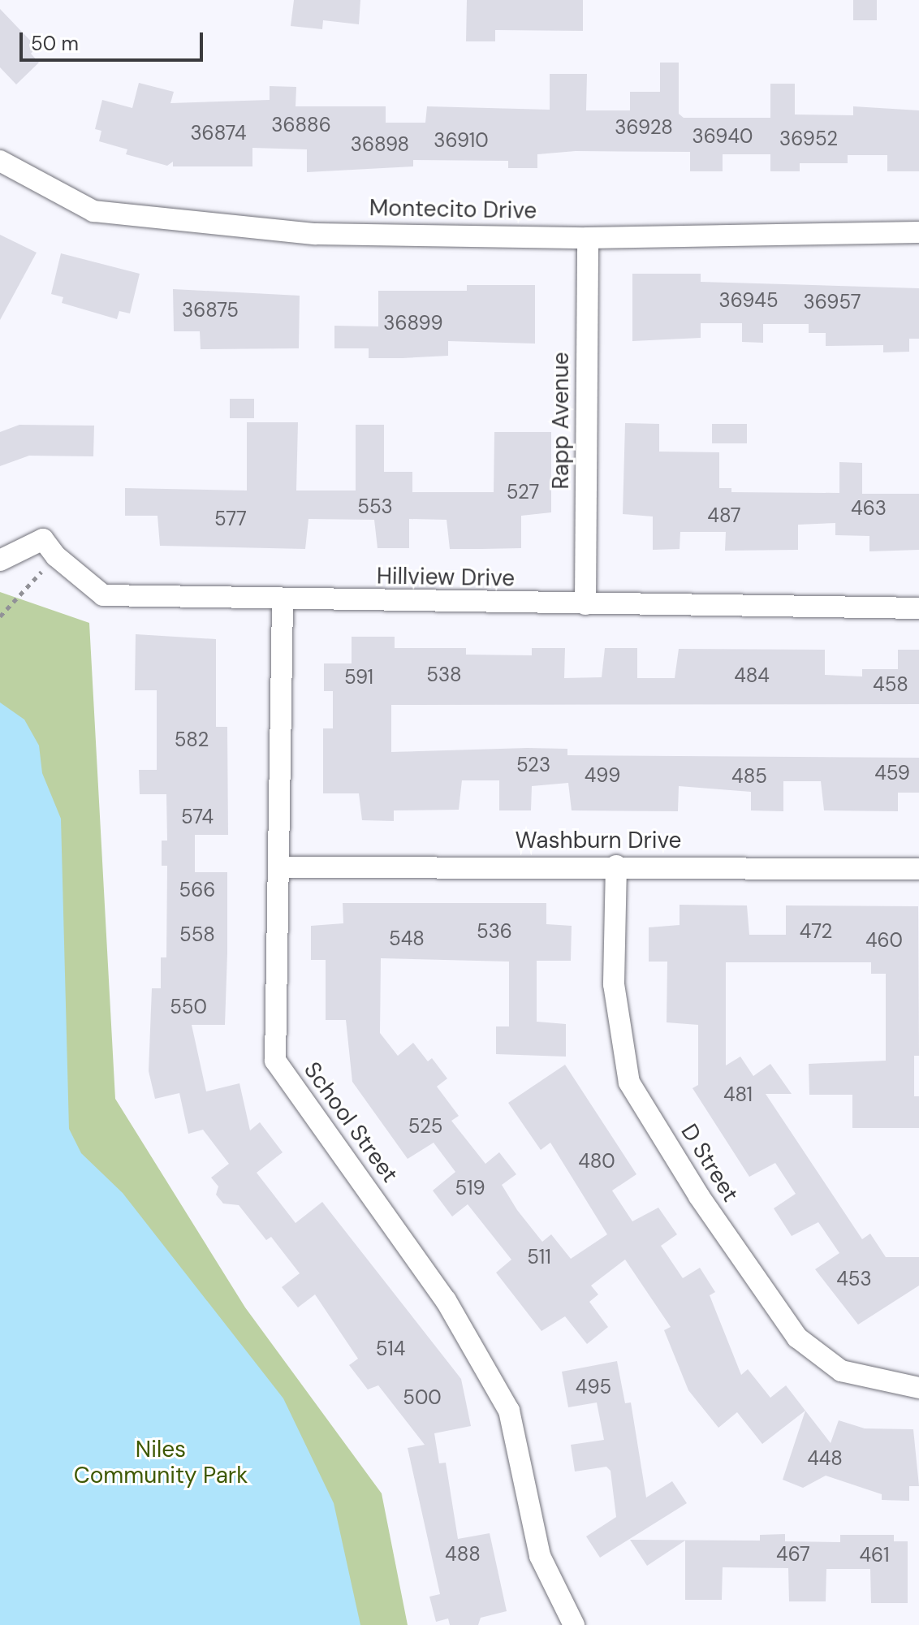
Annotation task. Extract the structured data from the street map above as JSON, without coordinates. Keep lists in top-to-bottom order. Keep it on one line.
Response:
{"streets":{"street":["Montecito Drive","Rapp Avenue","Hillview Drive","Washburn Drive","School Street","D Street"]},"crossings":[["Montecito Drive","Rapp Avenue"],["Rapp Avenue","Hillview Drive"],["Hillview Drive","School Street"],["Washburn Drive","School Street"],["Washburn Drive","D Street"]],"parks":["Niles Community Park"],"house_numbers":["36886","36928","36874","36940","36952","36910","36898","36945","36957","36875","36899","527","553","463","487","577","538","484","591","458","582","523","459","499","485","574","566","536","472","558","548","460","550","481","525","480","519","511","453","514","495","500","448","488","467","461"],"scale_bar":"50 m"}
